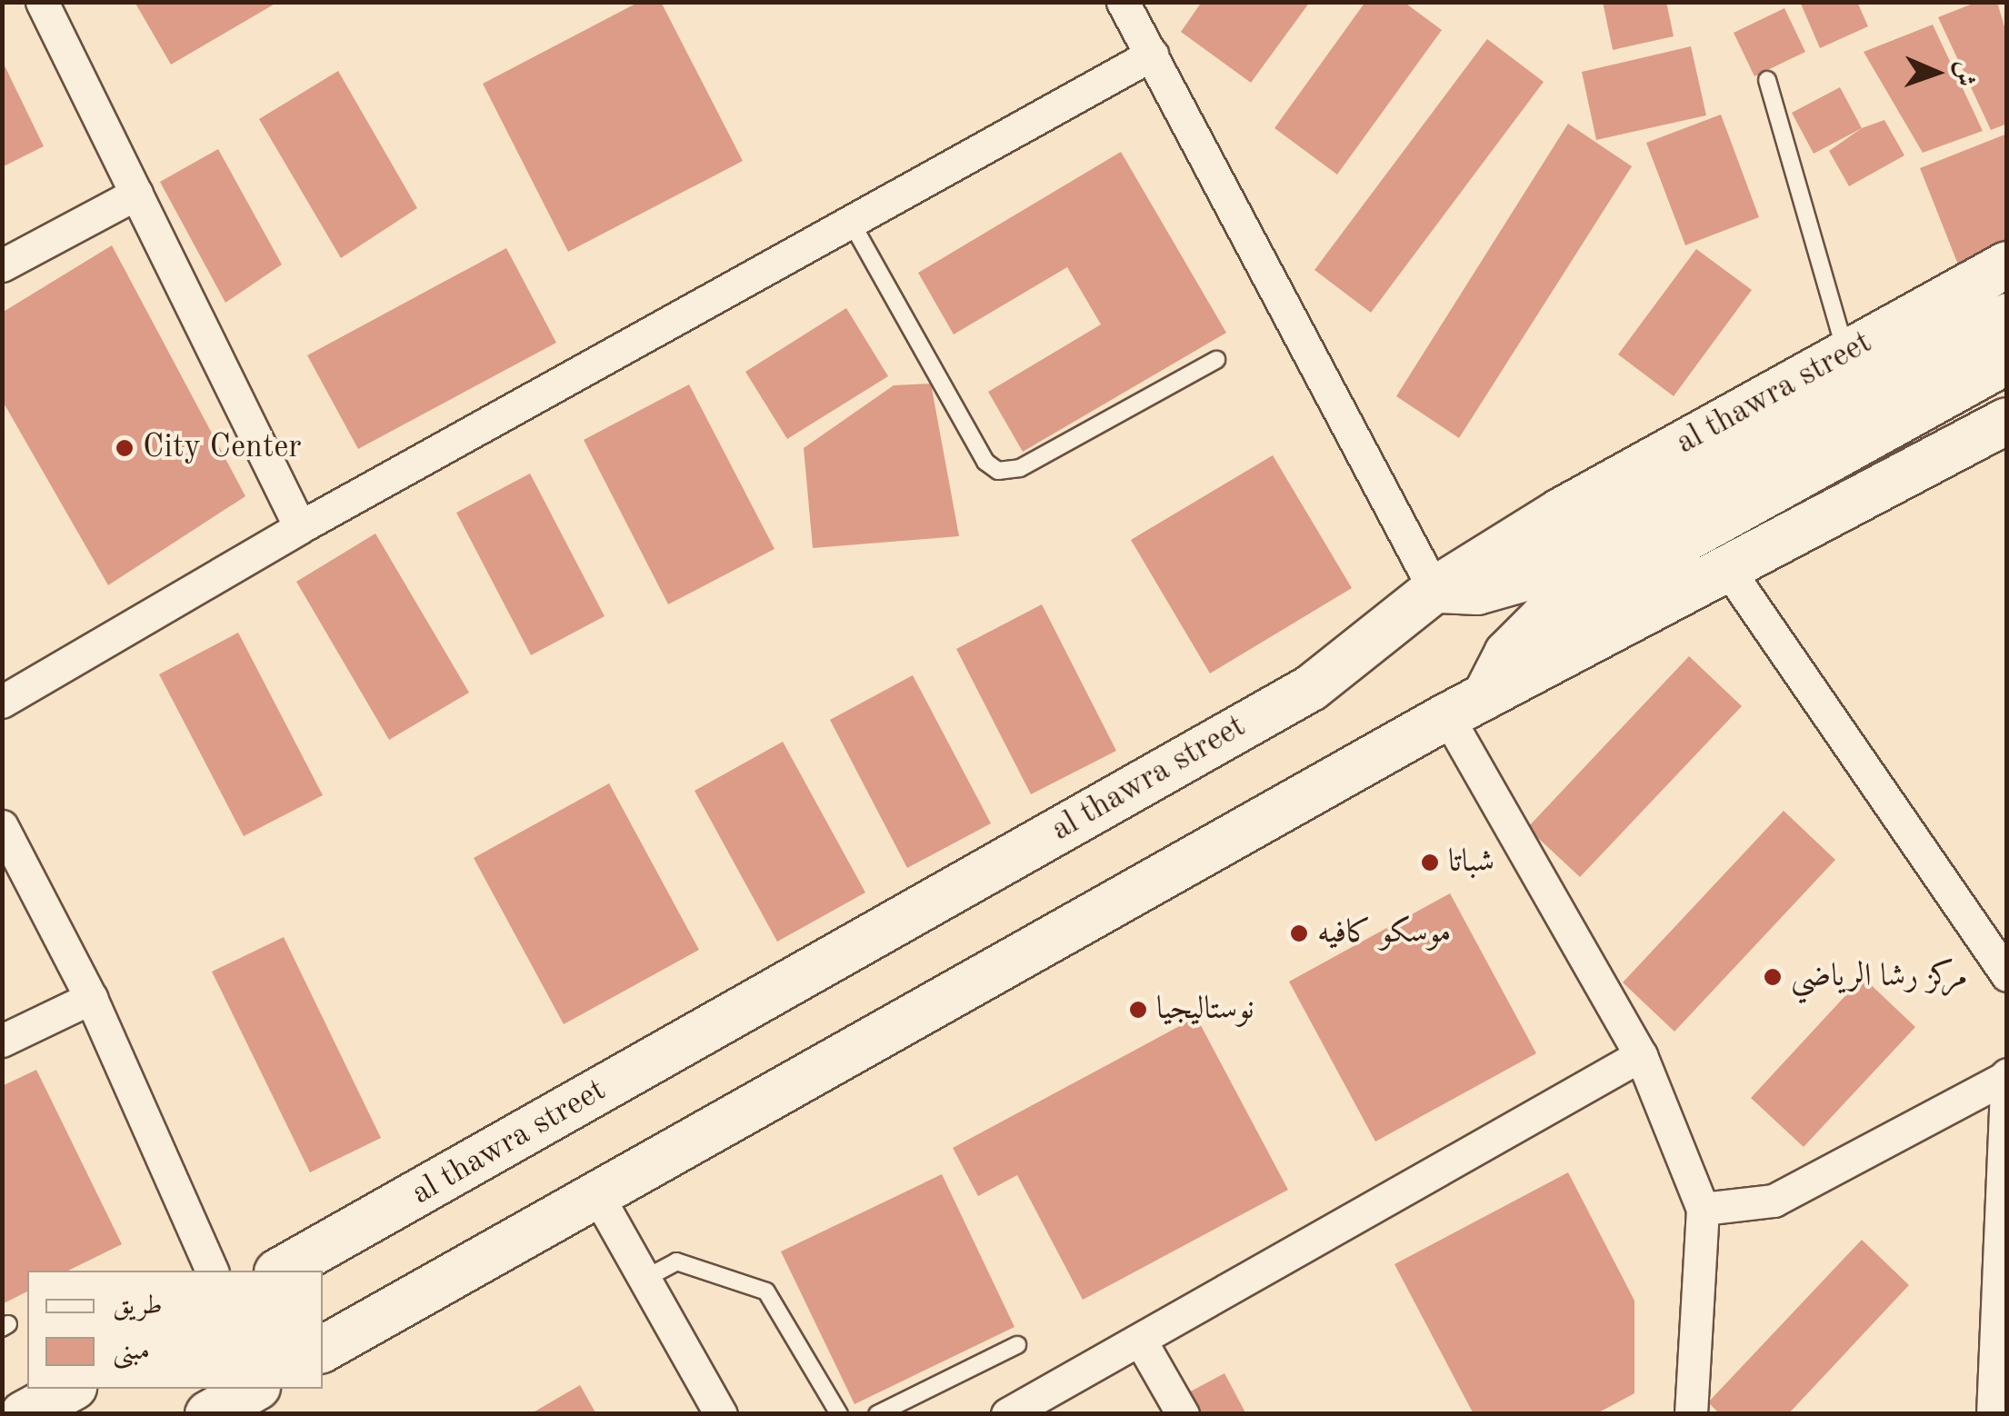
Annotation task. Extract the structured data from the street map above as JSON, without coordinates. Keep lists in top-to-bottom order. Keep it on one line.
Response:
{"streets":{"main road":["al thawra street"]},"places":["City Center","شباتا","موسكو كافيه","مركز رشا الرياضي","نوستاليجيا"],"legend":["طريق","مبنى"],"north":"right"}
